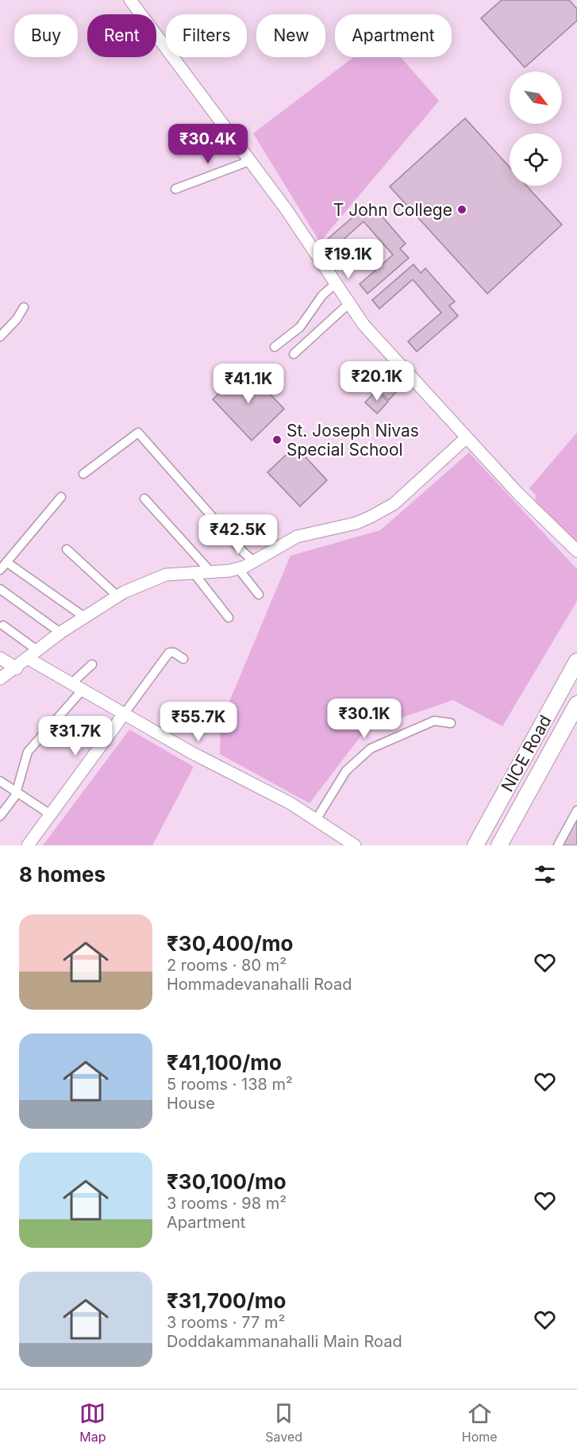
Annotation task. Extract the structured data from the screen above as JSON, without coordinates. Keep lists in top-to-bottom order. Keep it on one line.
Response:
{"streets":{"highway":["NICE Road"]},"places":["T John College","St. Joseph Nivas Special School"],"north":"bottom right","page":{"chip":["Buy","Rent","Filters","New","Apartment"],"price":["₹30.4K","₹19.1K","₹20.1K","₹41.1K","₹42.5K","₹30.1K","₹55.7K","₹31.7K"],"heading":"8 homes","list":[{"name":"₹30,400/mo","note":"2 rooms · 80 m² · Hommadevanahalli Road"},{"name":"₹41,100/mo","note":"5 rooms · 138 m² · House"},{"name":"₹30,100/mo","note":"3 rooms · 98 m² · Apartment"},{"name":"₹31,700/mo","note":"3 rooms · 77 m² · Doddakammanahalli Main Road"}],"tabs":["Map","Saved","Home"]}}
